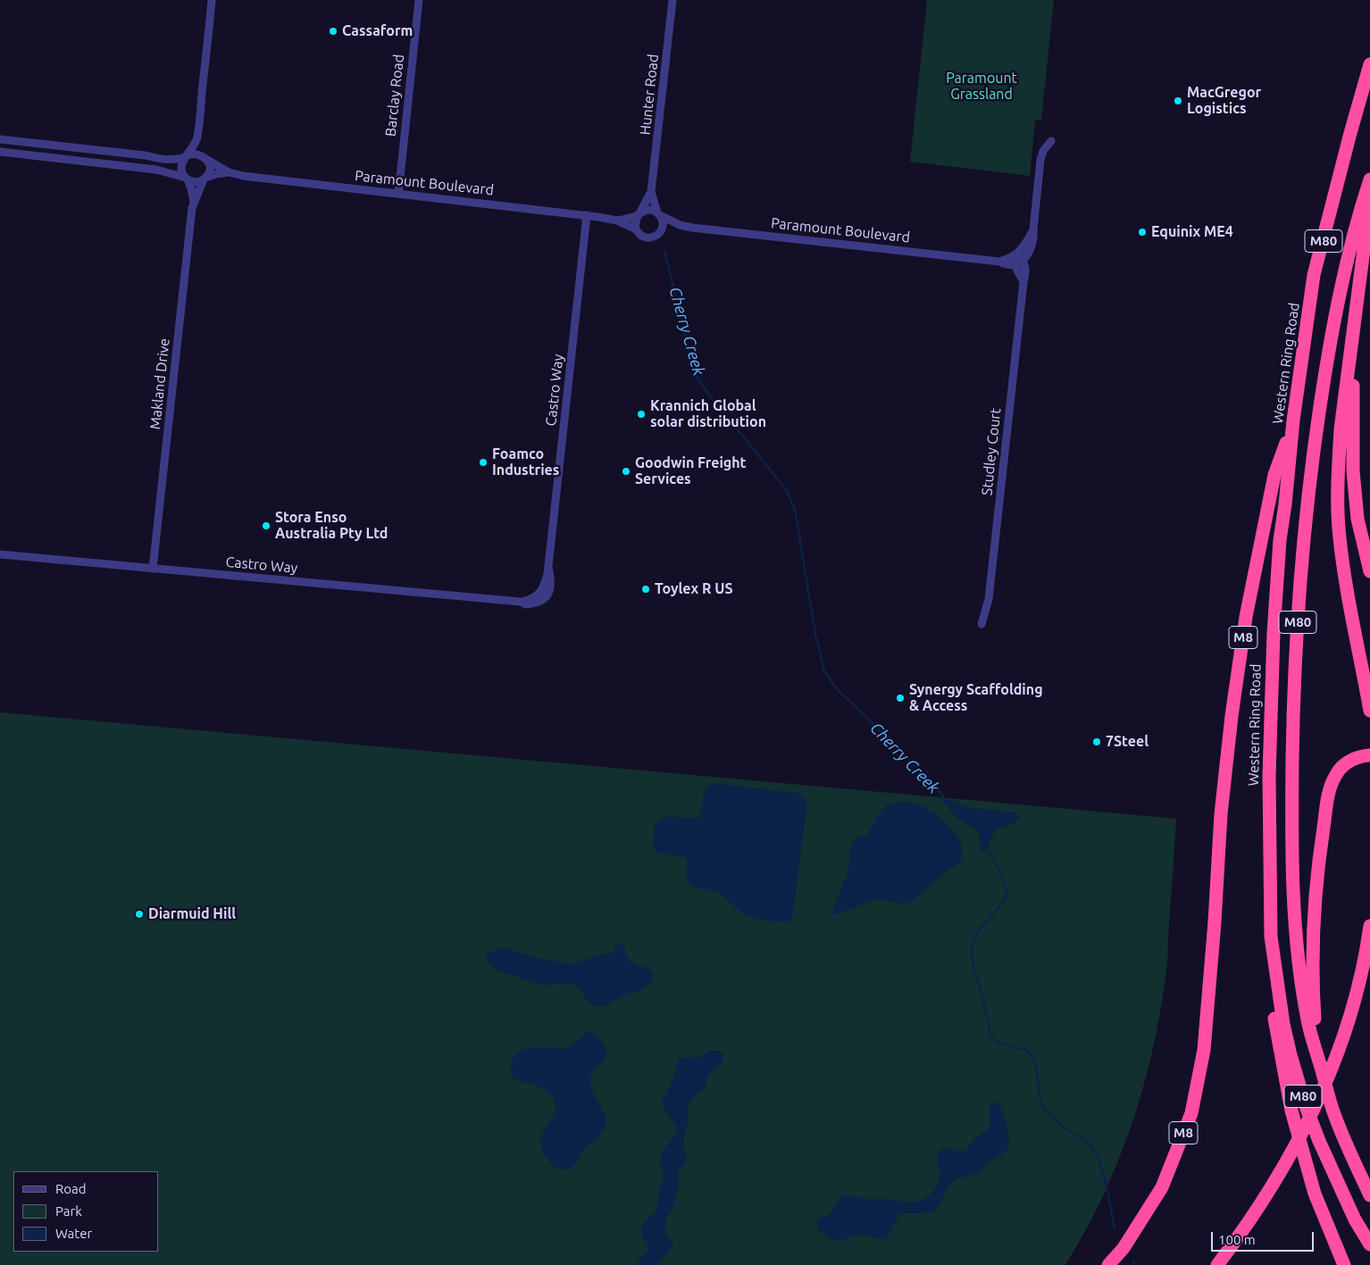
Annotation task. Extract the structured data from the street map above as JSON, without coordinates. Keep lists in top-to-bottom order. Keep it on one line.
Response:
{"streets":{"highway":["M80","Western Ring Road","M8"],"street":["Hunter Road","Barclay Road","Paramount Boulevard","Makland Drive","Castro Way","Studley Court"]},"crossings":[["Hunter Road","Paramount Boulevard"],["Barclay Road","Paramount Boulevard"],["Paramount Boulevard","Makland Drive"],["Paramount Boulevard","Castro Way"],["Paramount Boulevard","Studley Court"],["Western Ring Road","M8"],["Makland Drive","Castro Way"]],"water":["Cherry Creek"],"parks":["Paramount Grassland"],"places":["Cassaform","MacGregor Logistics","Equinix ME4","Krannich Global solar distribution","Foamco Industries","Goodwin Freight Services","Stora Enso Australia Pty Ltd","Toylex R US","Synergy Scaffolding & Access","7Steel","Diarmuid Hill"],"legend":["Road","Park","Water"],"scale_bar":"100 m"}
